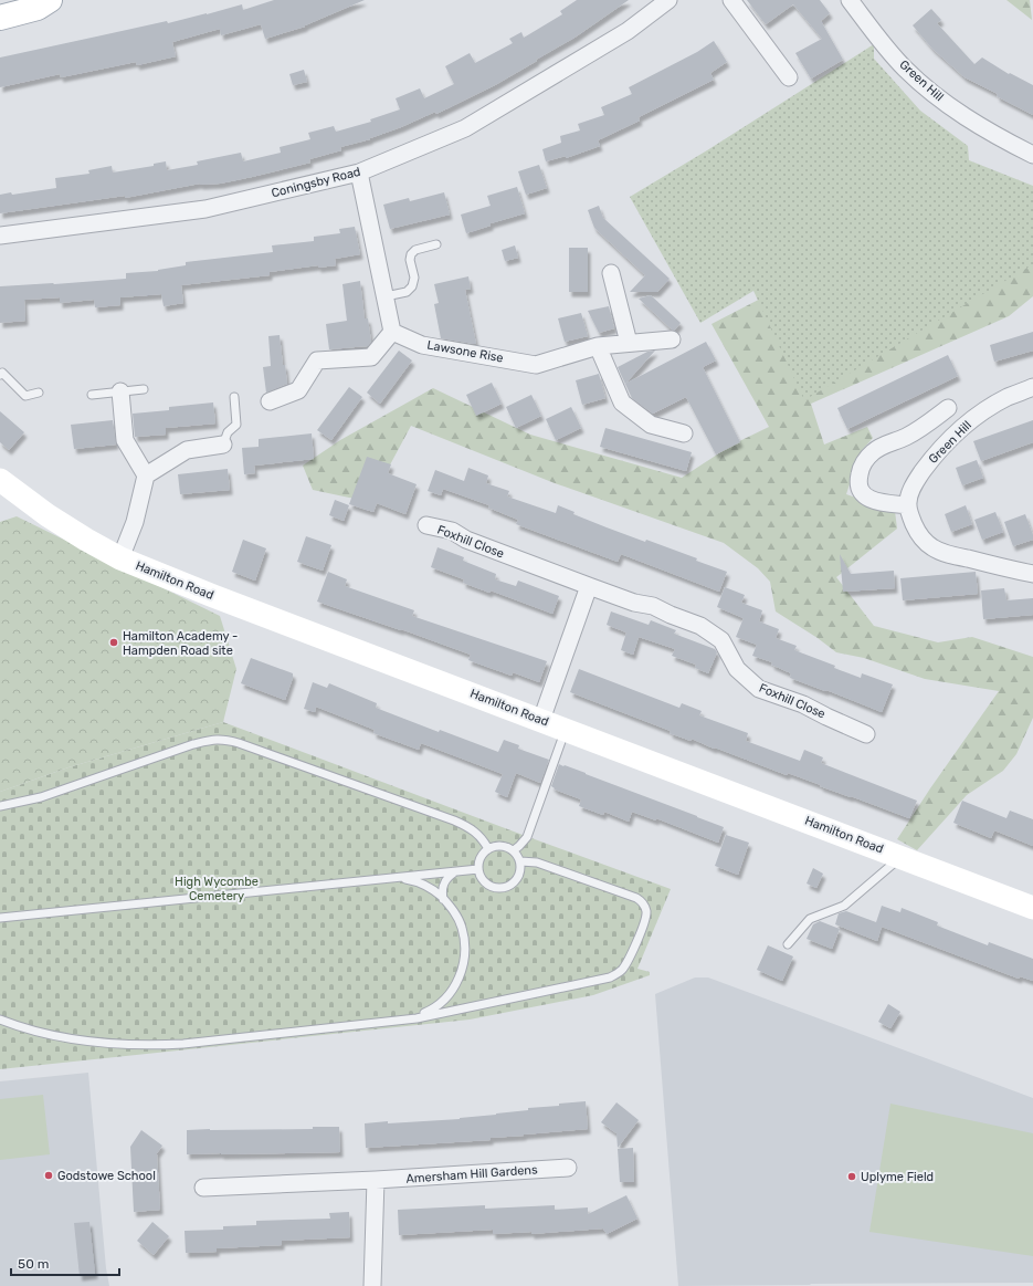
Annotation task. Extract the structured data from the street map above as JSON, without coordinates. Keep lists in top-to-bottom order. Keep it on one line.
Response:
{"streets":{"street":["Green Hill","Coningsby Road","Lawsone Rise","Foxhill Close","Hamilton Road","Amersham Hill Gardens"]},"parks":["High Wycombe Cemetery"],"places":["Hamilton Academy - Hampden Road site","Godstowe School","Uplyme Field"],"scale_bar":"50 m"}
